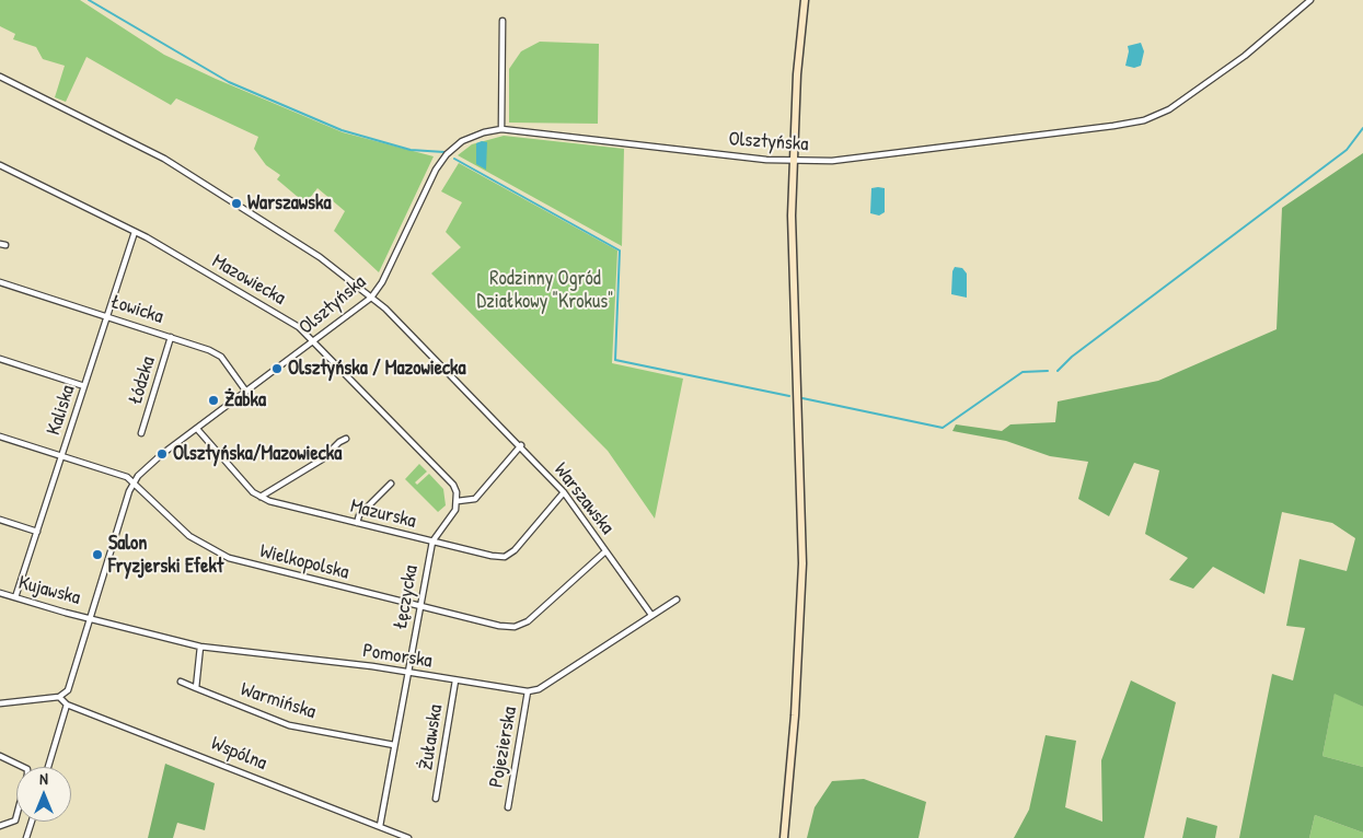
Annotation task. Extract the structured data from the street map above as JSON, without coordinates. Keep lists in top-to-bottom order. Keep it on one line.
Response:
{"streets":{"street":["Olsztyńska","Mazowiecka","Łowicka","Łódzka","Kaliska","Warszawska","Mazurska","Wielkopolska","Kujawska","Łęczycka","Pomorska","Warmińska","Żuławska","Pojezierska","Wspólna"]},"crossings":[["Olsztyńska","Mazowiecka"],["Olsztyńska","Łowicka"],["Olsztyńska","Warszawska"],["Olsztyńska","Mazurska"],["Olsztyńska","Wielkopolska"],["Olsztyńska","Kujawska"],["Olsztyńska","Pomorska"],["Olsztyńska","Wspólna"],["Mazowiecka","Kaliska"],["Mazowiecka","Łęczycka"],["Łowicka","Łódzka"],["Łowicka","Kaliska"],["Kaliska","Wielkopolska"],["Kaliska","Kujawska"],["Warszawska","Mazurska"],["Warszawska","Wielkopolska"],["Mazurska","Łęczycka"],["Wielkopolska","Łęczycka"],["Kujawska","Pomorska"],["Łęczycka","Pomorska"],["Łęczycka","Warmińska"],["Łęczycka","Wspólna"],["Pomorska","Żuławska"],["Pomorska","Pojezierska"]],"parks":["Rodzinny Ogród Działkowy \"Krokus\""],"places":["Warszawska","Olsztyńska / Mazowiecka","Żabka","Olsztyńska/Mazowiecka","Salon Fryzjerski Efekt"],"north":"top"}
